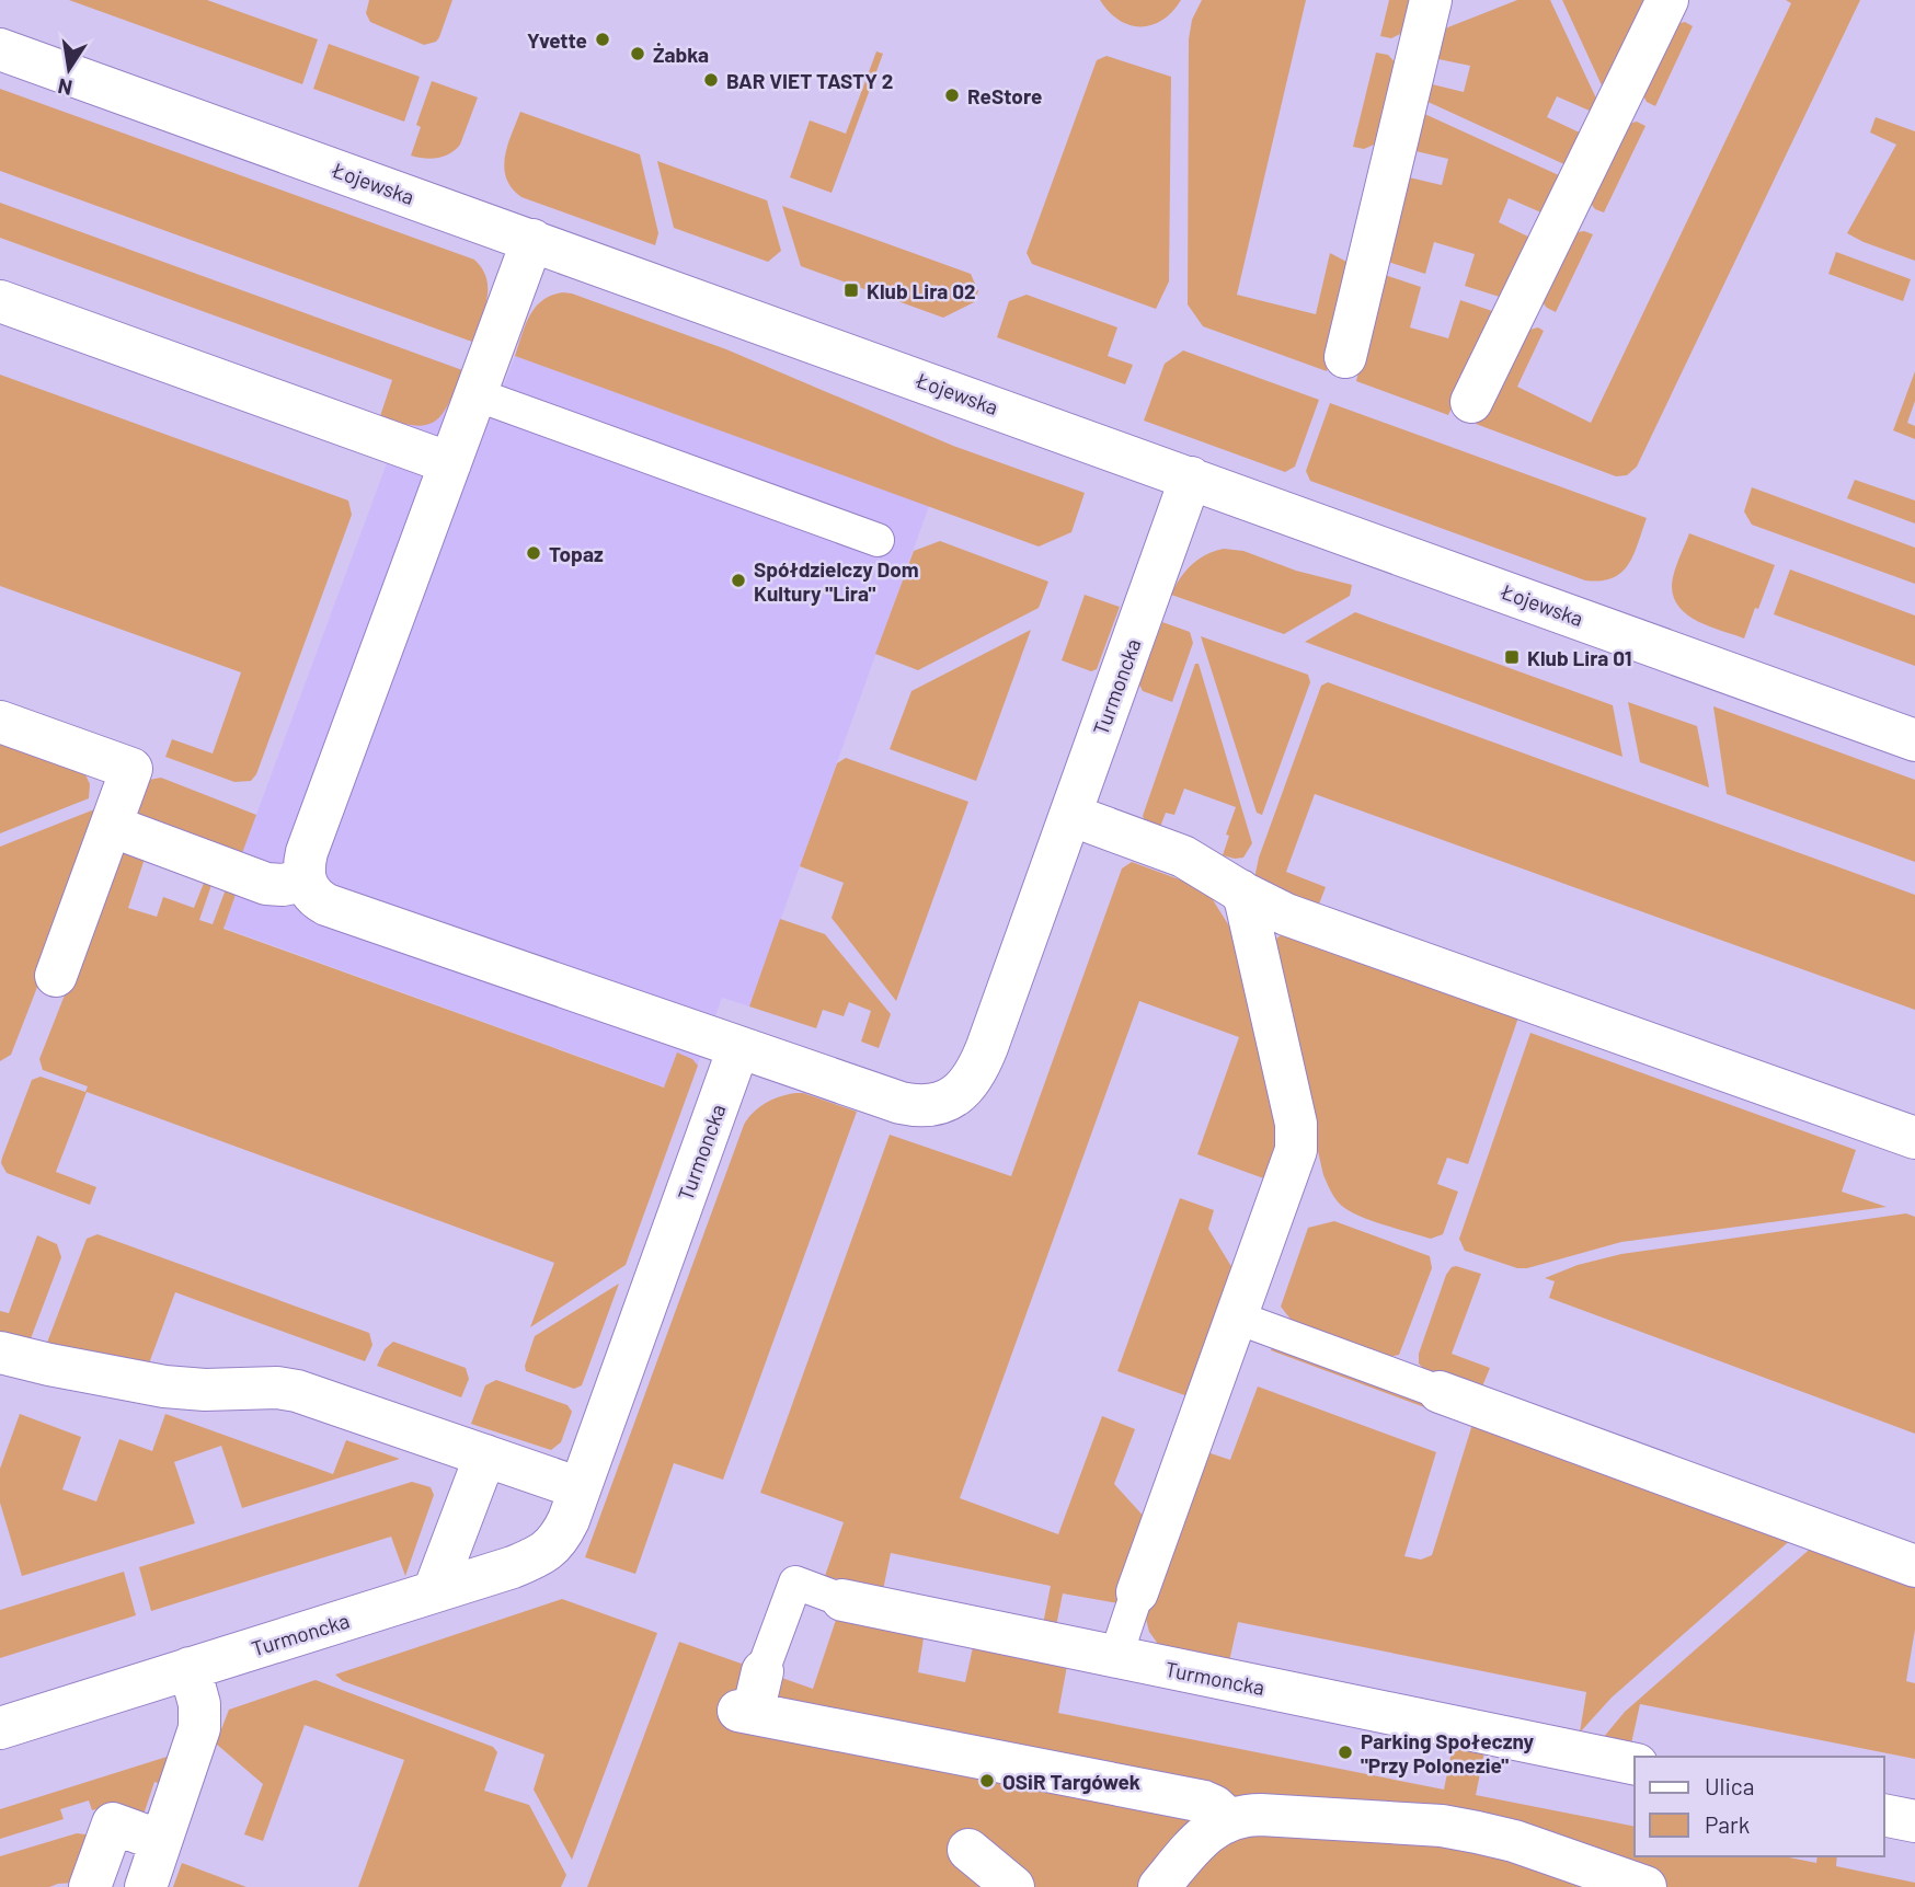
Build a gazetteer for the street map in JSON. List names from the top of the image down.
{
  "streets": {
    "street": ["Łojewska", "Turmoncka"]
  },
  "crossings": [
    ["Łojewska", "Turmoncka"]
  ],
  "places": {
    "other": [
      "Yvette",
      "Żabka",
      "BAR VIET TASTY 2",
      "ReStore",
      "Topaz",
      "Spółdzielczy Dom Kultury \"Lira\"",
      "Parking Społeczny \"Przy Polonezie\"",
      "OSiR Targówek"
    ],
    "transit": ["Klub Lira 02", "Klub Lira 01"]
  },
  "legend": ["Ulica", "Park"],
  "north": "bottom"
}
